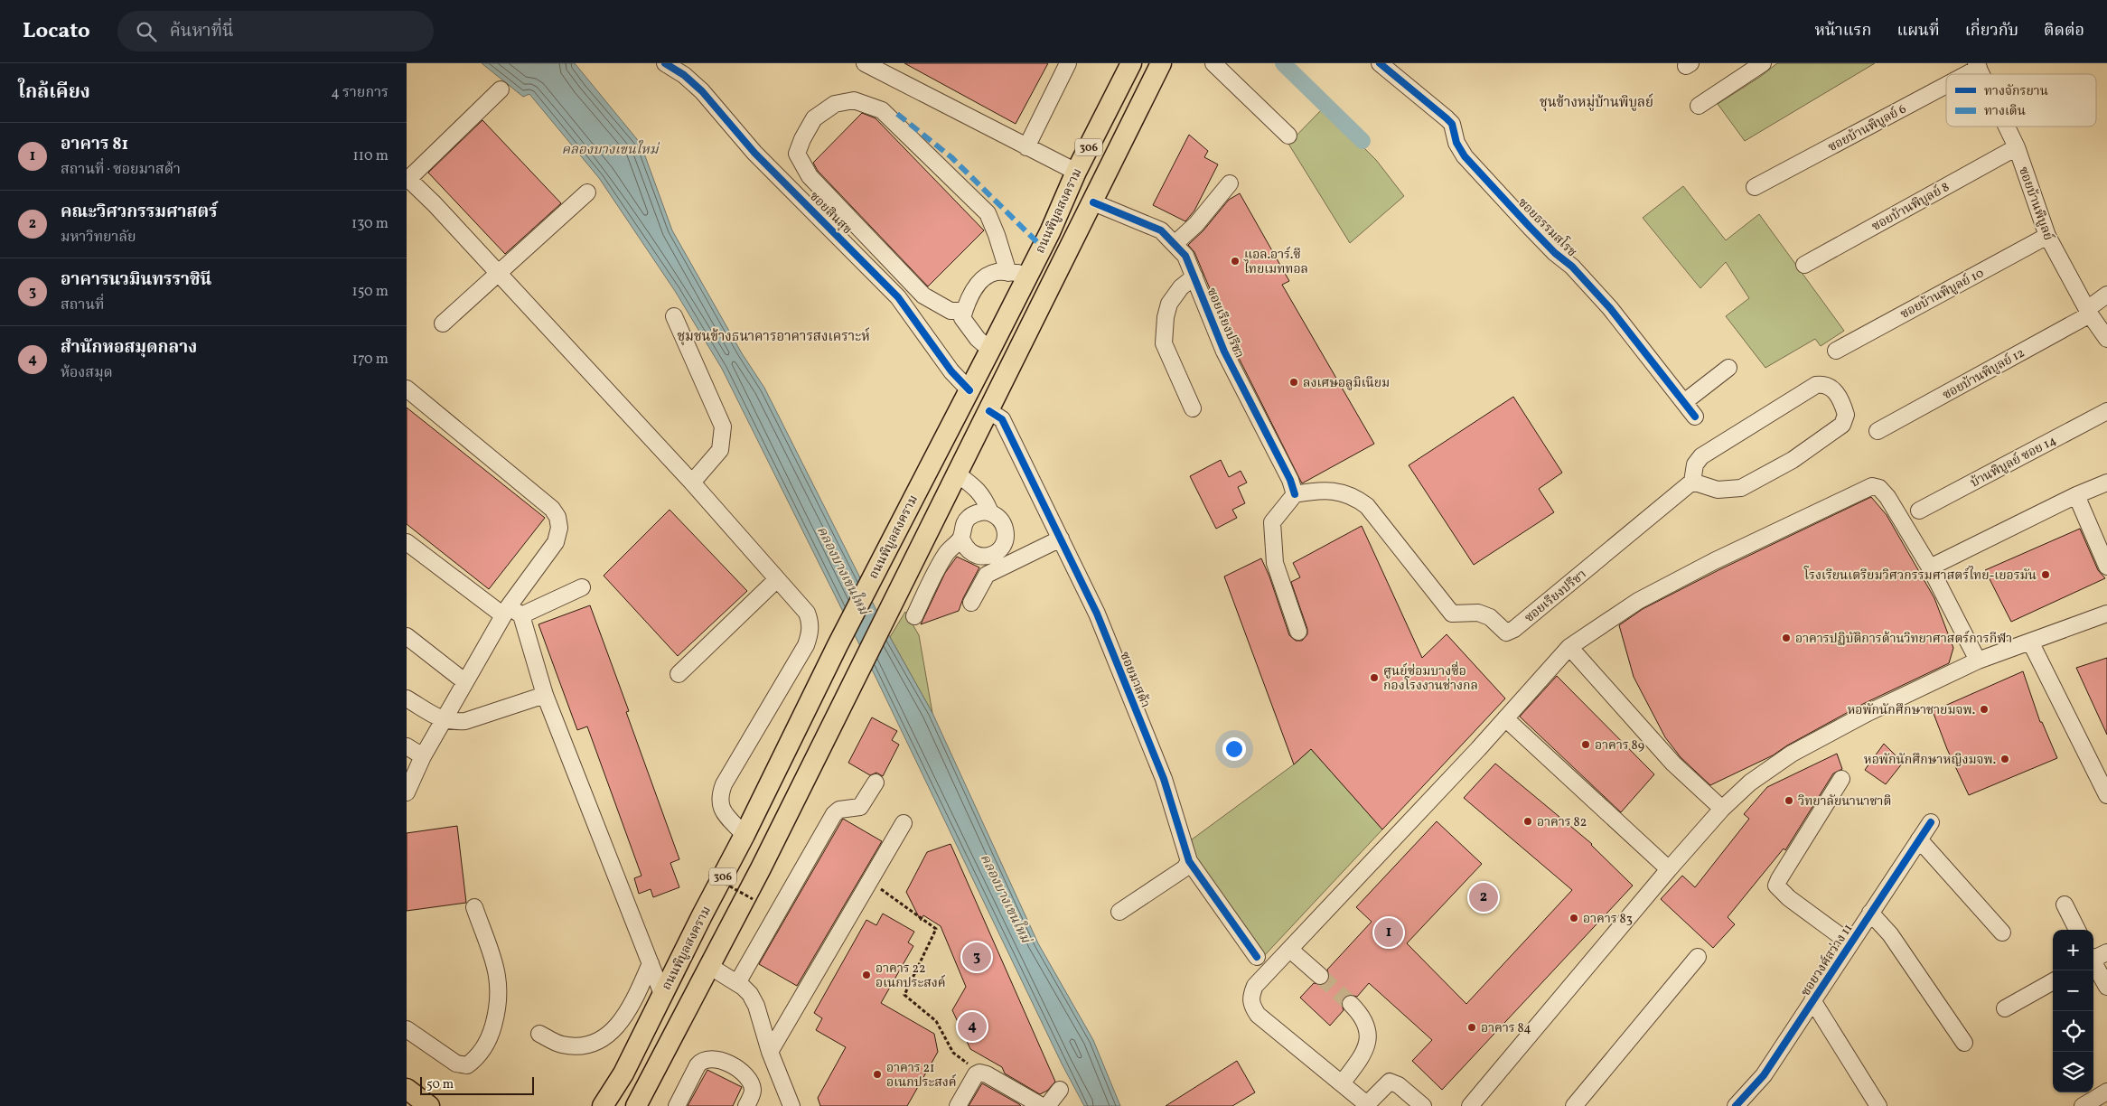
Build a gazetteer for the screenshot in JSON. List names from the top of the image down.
{
  "streets": {
    "main road": ["306", "ถนนพิบูลสงคราม"],
    "street": [
      "ซอยบ้านพิบูลย์ 6",
      "ซอยบ้านพิบูลย์",
      "ซอยบ้านพิบูลย์ 8",
      "ซอยสินสุข",
      "ซอยธรรมสโรช",
      "ซอยบ้านพิบูลย์ 10",
      "ซอยเรียงปรีชา",
      "ซอยบ้านพิบูลย์ 12",
      "บ้านพิบูลย์ ซอย 14",
      "ซอยมาสด้า",
      "ซอยวงศ์สว่าง 11"
    ]
  },
  "crossings": [
    ["ซอยบ้านพิบูลย์", "ซอยบ้านพิบูลย์ 8"],
    ["ซอยบ้านพิบูลย์", "ซอยบ้านพิบูลย์ 10"],
    ["ซอยบ้านพิบูลย์", "ซอยบ้านพิบูลย์ 12"],
    ["ถนนพิบูลสงคราม", "ซอยสินสุข"],
    ["ถนนพิบูลสงคราม", "ซอยเรียงปรีชา"],
    ["ถนนพิบูลสงคราม", "ซอยมาสด้า"]
  ],
  "districts": ["ชุนข้างหมู่บ้านพิบูลย์", "ชุมชนข้างธนาคารอาคารสงเคราะห์"],
  "water": ["คลองบางเขนใหม่"],
  "places": [
    "แอล.อาร์.ซี ไทยเมททอล",
    "ลงเศษอลูมิเนียม",
    "โรงเรียนเตรียมวิศวกรรมศาสตร์ไทย-เยอรมัน",
    "อาคารปฏิบัติการด้านวิทยาศาสตร์การกีฬา",
    "ศูนย์ซ่อมบางซื่อ กองโรงงานช่างกล",
    "หอพักนักศึกษาชายมจพ.",
    "อาคาร 89",
    "หอพักนักศึกษาหญิงมจพ.",
    "วิทยาลัยนานาชาติ",
    "อาคาร 82",
    "อาคาร 83",
    "อาคาร 22 อเนกประสงค์",
    "อาคาร 84",
    "อาคาร 21 อเนกประสงค์"
  ],
  "legend": ["ทางจักรยาน", "ทางเดิน"],
  "scale_bar": "50 m",
  "page": {
    "header": "Locato",
    "search": "ค้นหาที่นี่",
    "nav": [
      "หน้าแรก",
      "แผนที่",
      "เกี่ยวกับ",
      "ติดต่อ"
    ],
    "heading": ["ใกล้เคียง", "4 รายการ"],
    "list": [
      {
        "mark": "1",
        "name": "อาคาร 81",
        "note": "สถานที่ · ซอยมาสด้า",
        "value": "110 m"
      },
      {
        "mark": "2",
        "name": "คณะวิศวกรรมศาสตร์",
        "note": "มหาวิทยาลัย",
        "value": "130 m"
      },
      {
        "mark": "3",
        "name": "อาคารนวมินทรราชินี",
        "note": "สถานที่",
        "value": "150 m"
      },
      {
        "mark": "4",
        "name": "สำนักหอสมุดกลาง",
        "note": "ห้องสมุด",
        "value": "170 m"
      }
    ],
    "pins": [
      "2",
      "1",
      "3",
      "4"
    ],
    "map_buttons": ["+", "−"],
    "scale": "50 m"
  }
}
